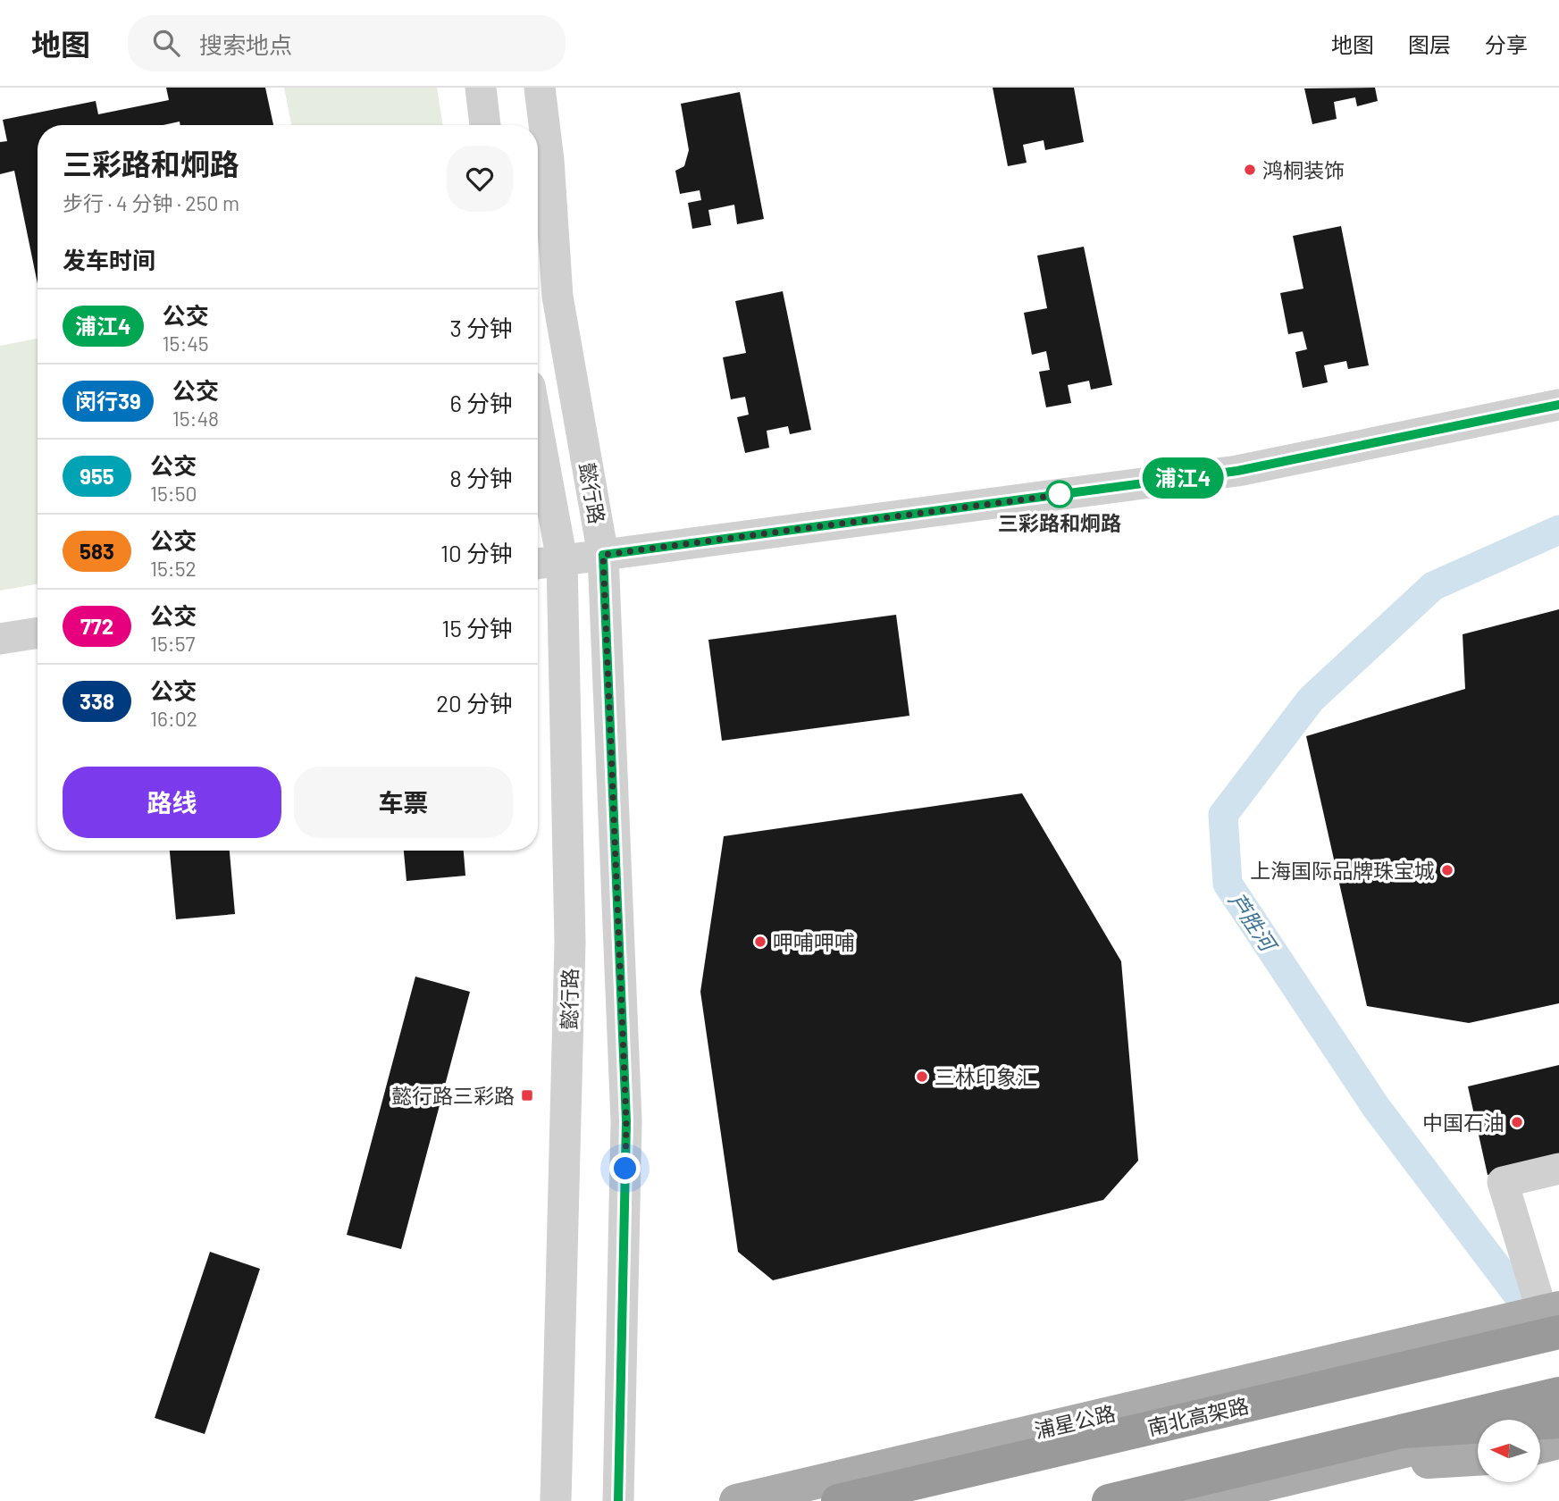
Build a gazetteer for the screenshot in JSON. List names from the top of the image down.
{
  "streets": {
    "highway": ["南北高架路"],
    "main road": ["浦星公路"],
    "street": ["懿行路"]
  },
  "crossings": [
    ["南北高架路", "浦星公路"]
  ],
  "water": ["芦胜河"],
  "places": {
    "other": [
      "鸿桐装饰",
      "三彩路和炯路",
      "上海国际品牌珠宝城",
      "呷哺呷哺",
      "三林印象汇",
      "中国石油"
    ],
    "transit": ["懿行路三彩路"]
  },
  "lines": ["bus line 浦江4"],
  "north": "left",
  "page": {
    "header": "地图",
    "search": "搜索地点",
    "nav": ["地图", "图层", "分享"],
    "on_map": "浦江4",
    "heading": [
      ["三彩路和炯路", "步行 · 4 分钟 · 250 m"],
      "发车时间"
    ],
    "list": [
      {
        "mark": "浦江4",
        "name": "公交",
        "note": "15:45",
        "value": "3 分钟"
      },
      {
        "mark": "闵行39",
        "name": "公交",
        "note": "15:48",
        "value": "6 分钟"
      },
      {
        "mark": "955",
        "name": "公交",
        "note": "15:50",
        "value": "8 分钟"
      },
      {
        "mark": "583",
        "name": "公交",
        "note": "15:52",
        "value": "10 分钟"
      },
      {
        "mark": "772",
        "name": "公交",
        "note": "15:57",
        "value": "15 分钟"
      },
      {
        "mark": "338",
        "name": "公交",
        "note": "16:02",
        "value": "20 分钟"
      }
    ],
    "buttons": ["路线", "车票"]
  }
}
